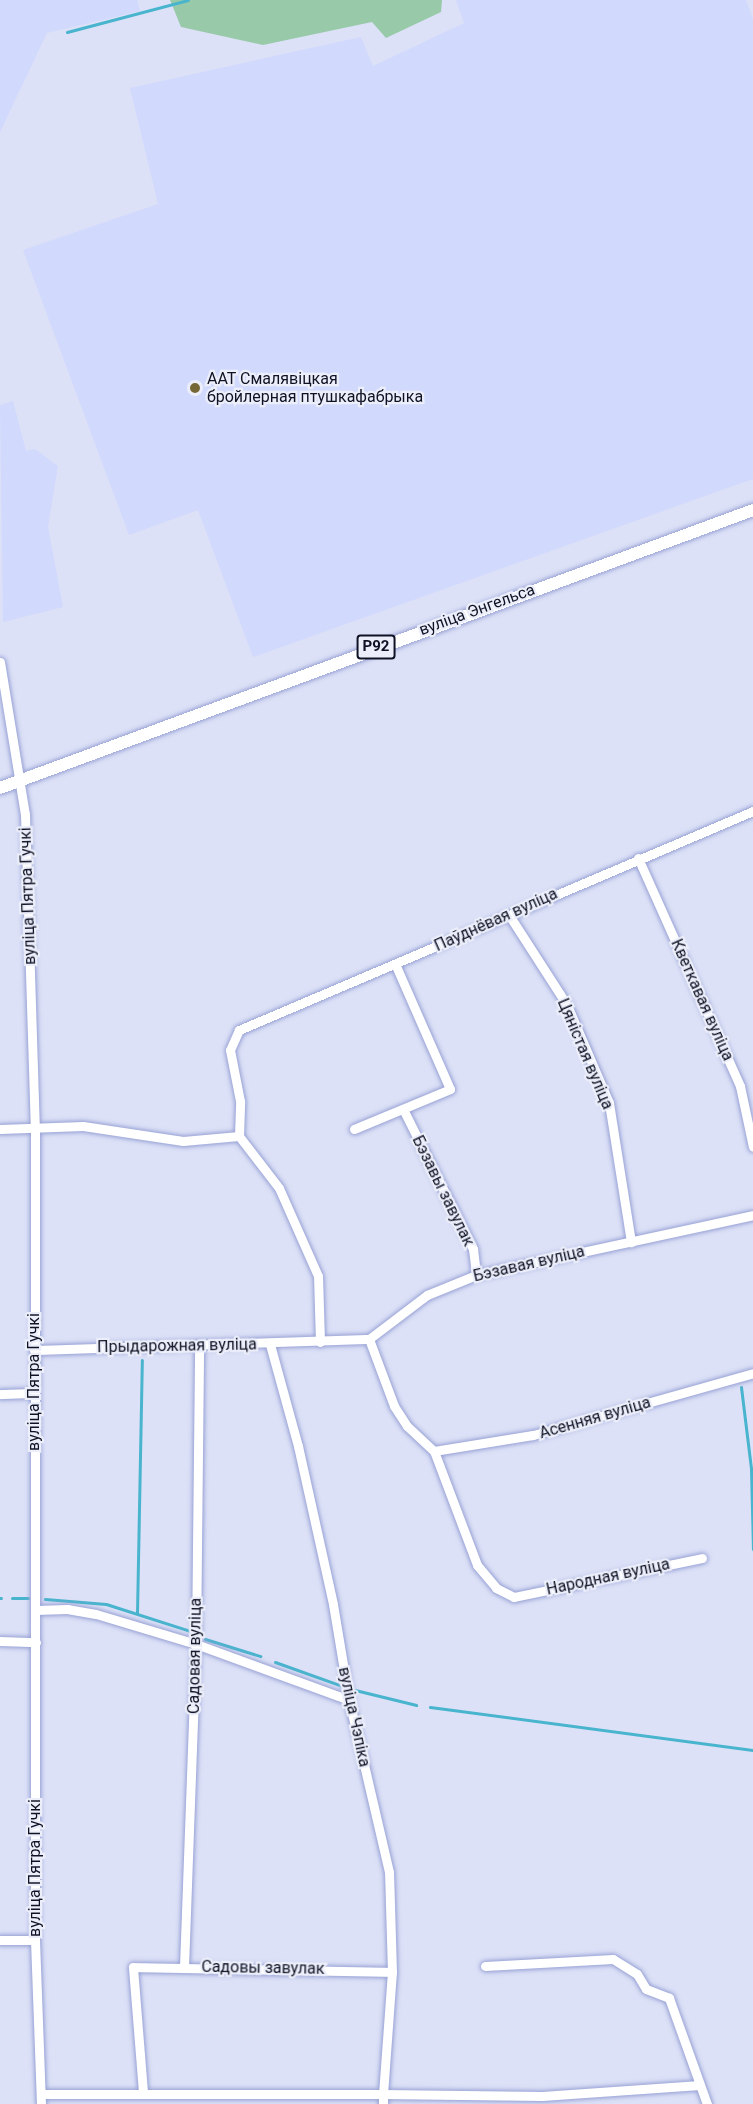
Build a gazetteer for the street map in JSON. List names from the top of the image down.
{
  "streets": {
    "main road": ["вуліца Энгельса", "Р92"],
    "street": [
      "вуліца Пятра Гучкі",
      "Паўднёвая вуліца",
      "Кветкавая вуліца",
      "Цяністая вуліца",
      "Бэзавы завулак",
      "Бэзавая вуліца",
      "Прыдарожная вуліца",
      "Асенняя вуліца",
      "Народная вуліца",
      "Садовая вуліца",
      "вуліца Чэпіка",
      "Садовы завулак"
    ]
  },
  "crossings": [
    ["вуліца Энгельса", "вуліца Пятра Гучкі"],
    ["вуліца Пятра Гучкі", "Прыдарожная вуліца"],
    ["Паўднёвая вуліца", "Кветкавая вуліца"],
    ["Паўднёвая вуліца", "Цяністая вуліца"],
    ["Цяністая вуліца", "Бэзавая вуліца"],
    ["Бэзавы завулак", "Бэзавая вуліца"],
    ["Прыдарожная вуліца", "Садовая вуліца"],
    ["Прыдарожная вуліца", "вуліца Чэпіка"],
    ["Асенняя вуліца", "Народная вуліца"],
    ["Садовая вуліца", "Садовы завулак"],
    ["вуліца Чэпіка", "Садовы завулак"]
  ],
  "places": ["ААТ Смалявіцкая бройлерная птушкафабрыка"]
}
